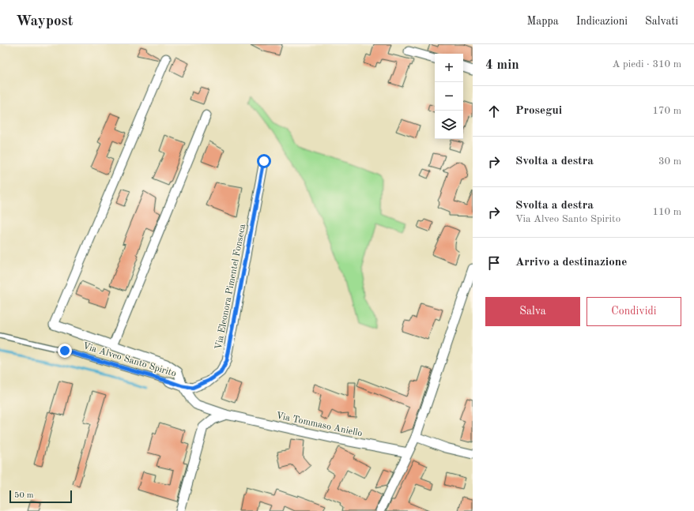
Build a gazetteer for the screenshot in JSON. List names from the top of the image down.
{
  "streets": {
    "street": ["Via Eleonora Pimentel Fonseca", "Via Alveo Santo Spirito", "Via Tommaso Aniello"]
  },
  "crossings": [
    ["Via Eleonora Pimentel Fonseca", "Via Alveo Santo Spirito"],
    ["Via Alveo Santo Spirito", "Via Tommaso Aniello"]
  ],
  "scale_bar": "50 m",
  "page": {
    "header": "Waypost",
    "nav": ["Mappa", "Indicazioni", "Salvati"],
    "heading": ["4 min", "A piedi · 310 m"],
    "map_buttons": ["+", "−"],
    "list": [
      ["Prosegui", "170 m"],
      ["Svolta a destra", "30 m"],
      ["Svolta a destra", "Via Alveo Santo Spirito", "110 m"],
      "Arrivo a destinazione"
    ],
    "buttons": ["Salva", "Condividi"],
    "scale": "50 m"
  }
}
